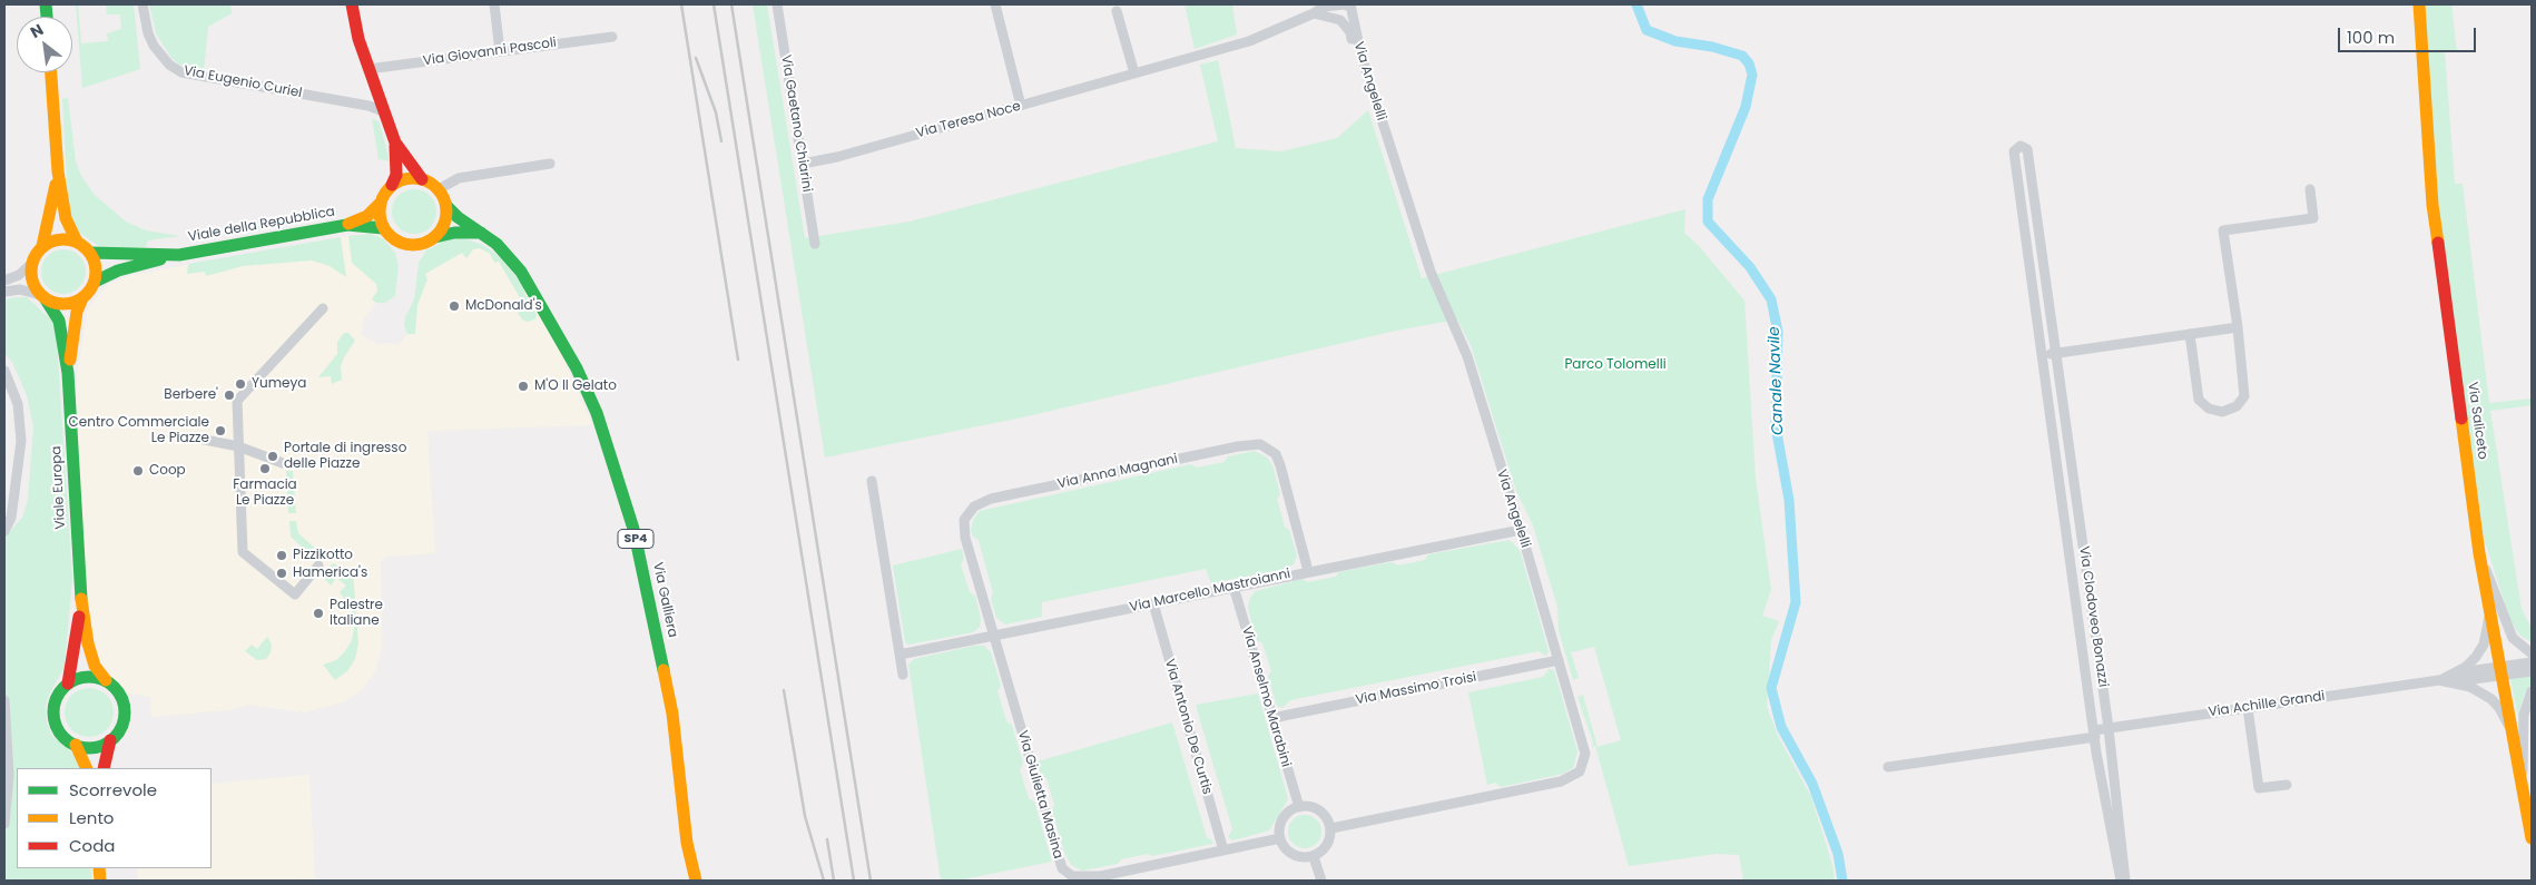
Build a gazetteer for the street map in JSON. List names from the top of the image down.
{
  "streets": {
    "main road": [
      "Viale della Repubblica",
      "Via Saliceto",
      "Viale Europa",
      "SP4",
      "Via Galliera"
    ],
    "street": [
      "Via Giovanni Pascoli",
      "Via Angelelli",
      "Via Eugenio Curiel",
      "Via Teresa Noce",
      "Via Gaetano Chiarini",
      "Via Anna Magnani",
      "Via Marcello Mastroianni",
      "Via Clodoveo Bonazzi",
      "Via Massimo Troisi",
      "Via Anselmo Marabini",
      "Via Achille Grandi",
      "Via Antonio De Curtis",
      "Via Giulietta Masina"
    ]
  },
  "crossings": [
    ["Via Angelelli", "Via Teresa Noce"],
    ["Via Angelelli", "Via Marcello Mastroianni"],
    ["Via Angelelli", "Via Massimo Troisi"],
    ["Via Angelelli", "Via Anselmo Marabini"],
    ["Via Angelelli", "Via Giulietta Masina"],
    ["Via Teresa Noce", "Via Gaetano Chiarini"],
    ["Viale della Repubblica", "Viale Europa"],
    ["Viale della Repubblica", "Via Galliera"],
    ["Via Saliceto", "Via Achille Grandi"],
    ["Via Anna Magnani", "Via Marcello Mastroianni"],
    ["Via Anna Magnani", "Via Giulietta Masina"],
    ["Via Marcello Mastroianni", "Via Anselmo Marabini"],
    ["Via Marcello Mastroianni", "Via Antonio De Curtis"],
    ["Via Marcello Mastroianni", "Via Giulietta Masina"],
    ["Via Clodoveo Bonazzi", "Via Achille Grandi"],
    ["Via Massimo Troisi", "Via Anselmo Marabini"],
    ["Via Anselmo Marabini", "Via Giulietta Masina"],
    ["Via Antonio De Curtis", "Via Giulietta Masina"]
  ],
  "water": ["Canale Navile"],
  "parks": ["Parco Tolomelli"],
  "places": [
    "McDonald's",
    "Yumeya",
    "M'O Il Gelato",
    "Berbere'",
    "Centro Commerciale Le Piazze",
    "Portale di ingresso delle Piazze",
    "Farmacia Le Piazze",
    "Coop",
    "Pizzikotto",
    "Hamerica's",
    "Palestre Italiane"
  ],
  "legend": ["Scorrevole", "Lento", "Coda"],
  "scale_bar": "100 m",
  "north": "top left"
}
